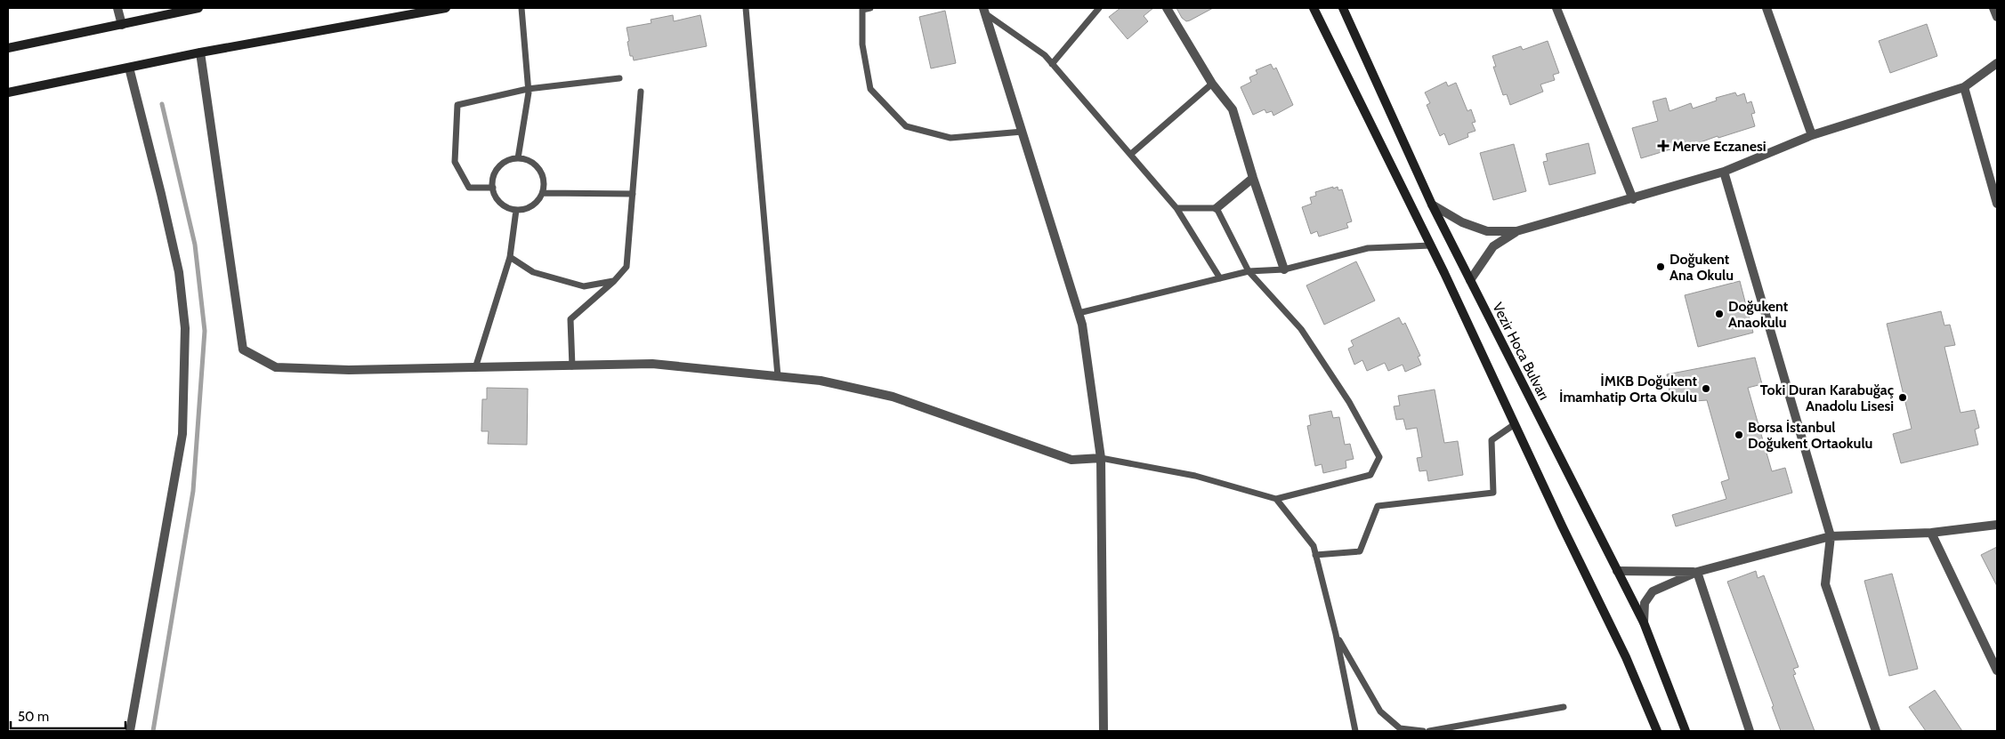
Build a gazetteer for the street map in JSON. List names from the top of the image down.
{
  "streets": {
    "main road": ["Vezir Hoca Bulvarı"]
  },
  "places": {
    "health": ["Merve Eczanesi"],
    "other": [
      "Doğukent Ana Okulu",
      "Doğukent Anaokulu",
      "İMKB Doğukent İmamhatip Orta Okulu",
      "Toki Duran Karabuğaç Anadolu Lisesi",
      "Borsa İstanbul Doğukent Ortaokulu"
    ]
  },
  "scale_bar": "50 m"
}
